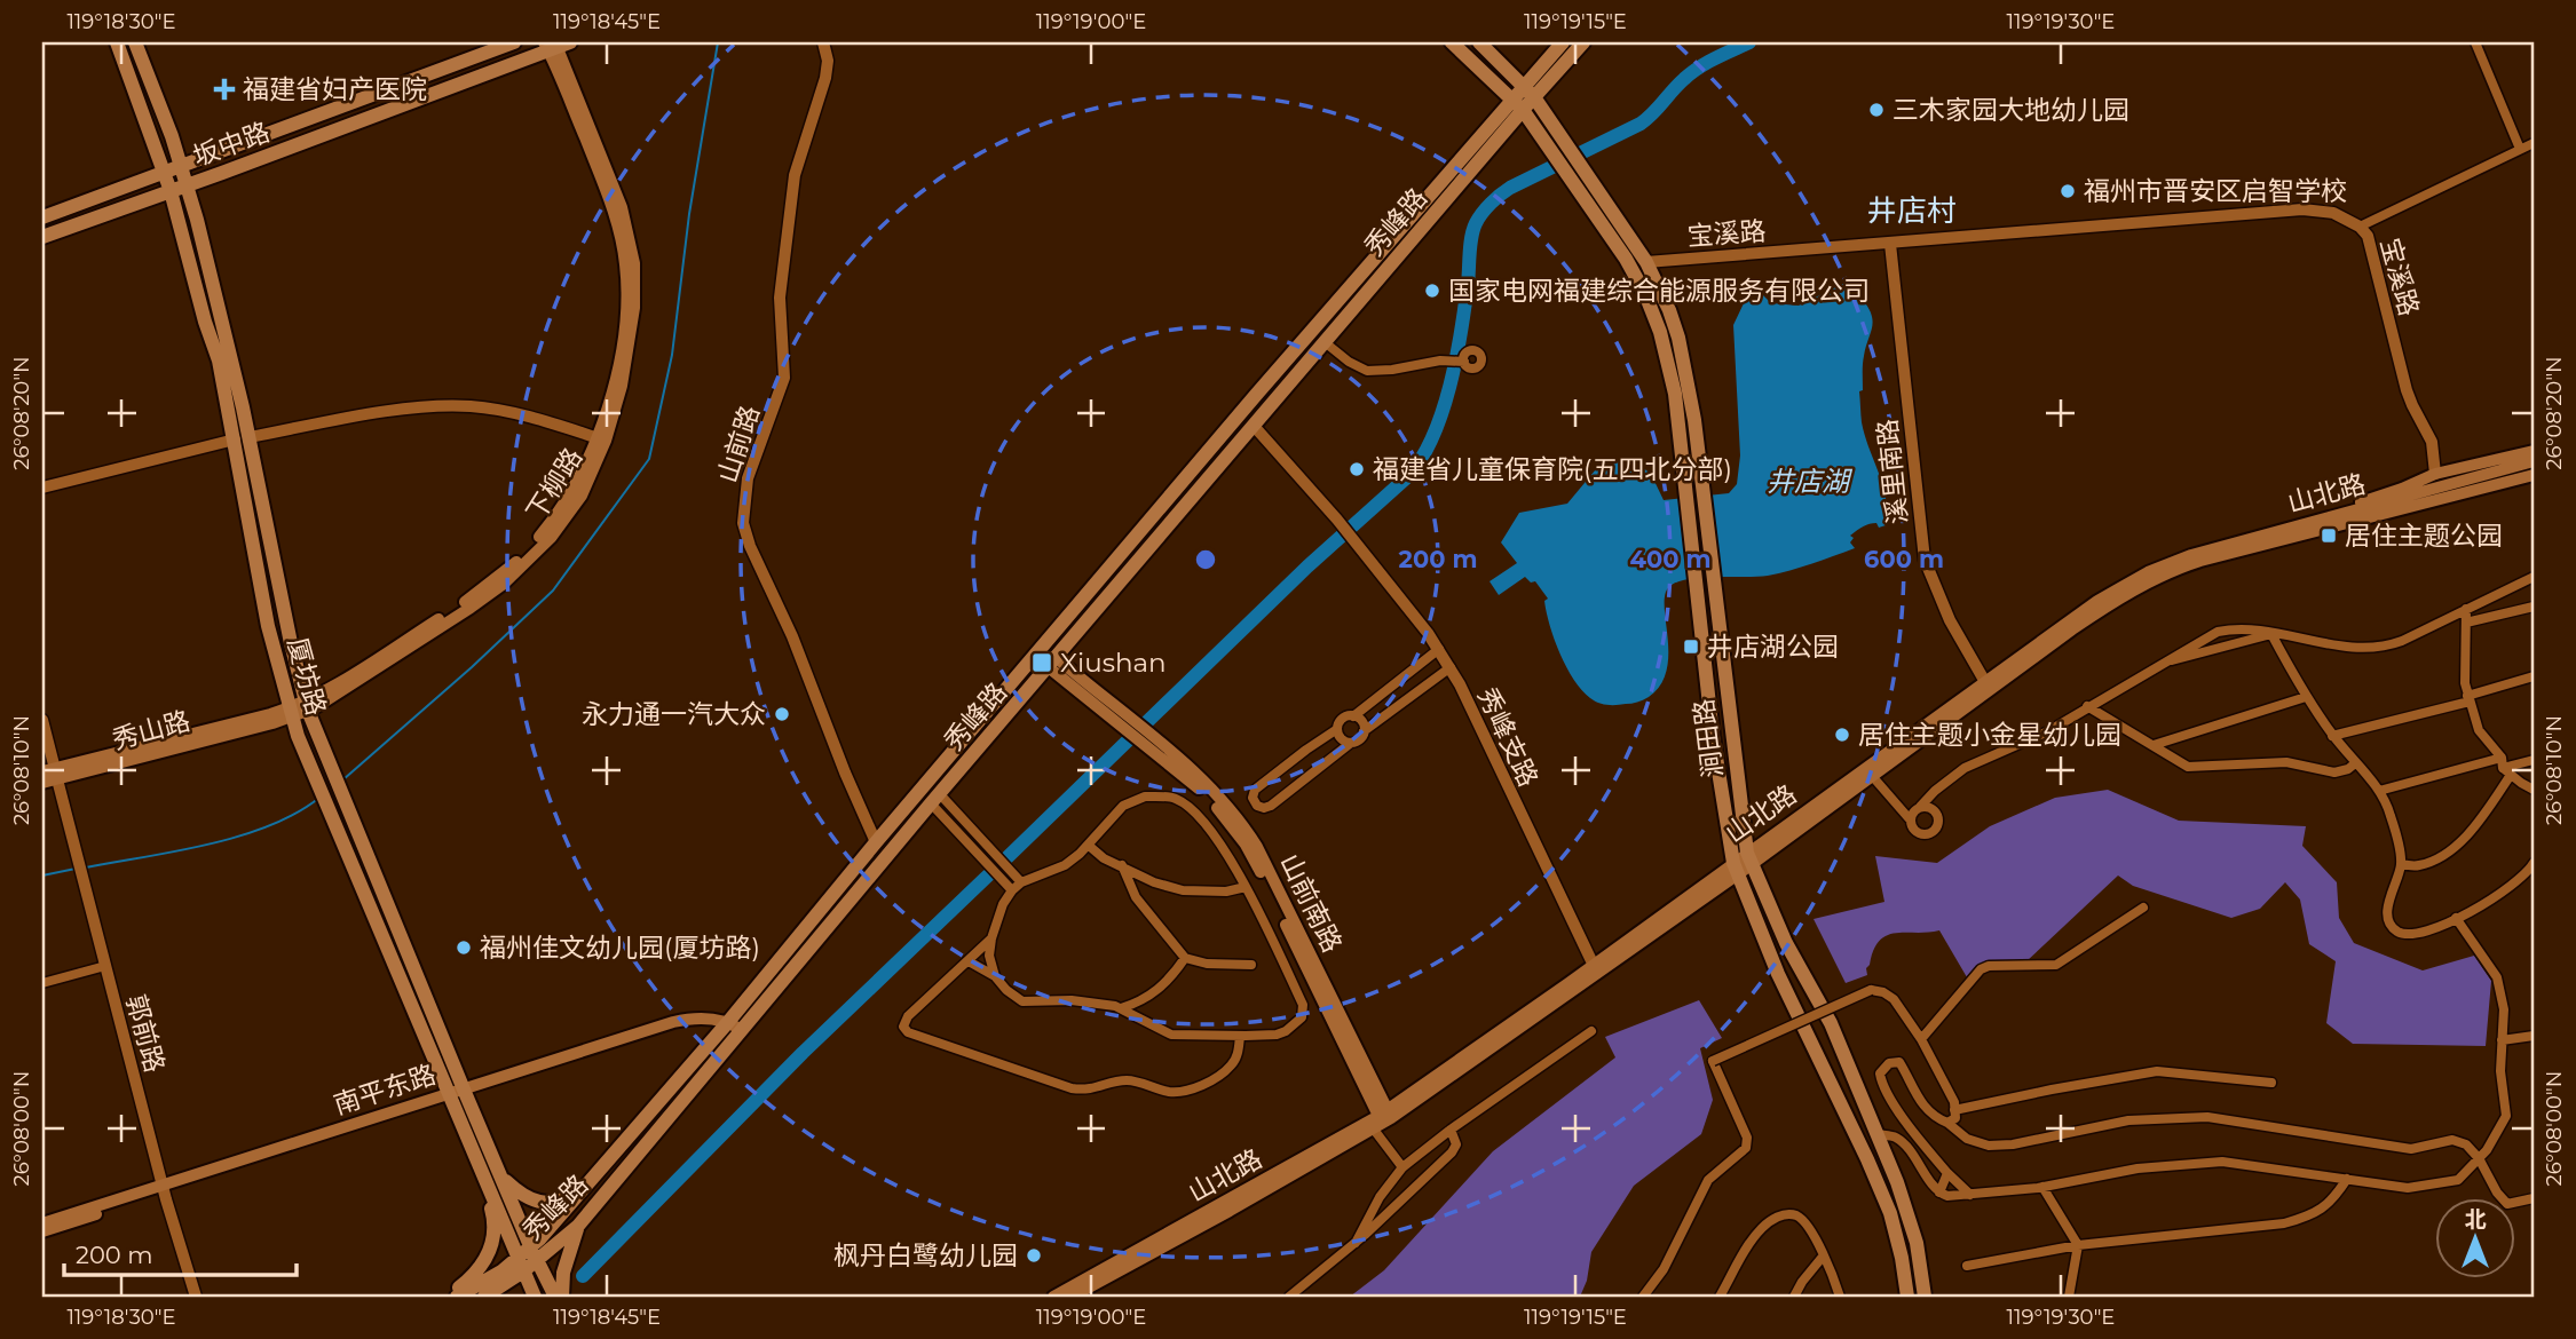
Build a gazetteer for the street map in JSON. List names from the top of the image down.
{
  "streets": {
    "main road": [
      "坂中路",
      "秀峰路",
      "下柳路",
      "山北路",
      "厦坊路",
      "秀山路",
      "涧田路",
      "山前南路",
      "南平东路"
    ],
    "street": [
      "宝溪路",
      "山前路",
      "溪里南路",
      "秀峰支路",
      "郭前路"
    ]
  },
  "crossings": [
    ["坂中路", "下柳路"],
    ["坂中路", "厦坊路"],
    ["秀峰路", "山前路"],
    ["秀峰路", "厦坊路"],
    ["秀峰路", "秀峰支路"],
    ["秀峰路", "涧田路"],
    ["秀峰路", "山前南路"],
    ["秀峰路", "南平东路"],
    ["宝溪路", "溪里南路"],
    ["宝溪路", "涧田路"],
    ["溪里南路", "山北路"],
    ["下柳路", "厦坊路"],
    ["下柳路", "秀山路"],
    ["山北路", "秀峰支路"],
    ["山北路", "涧田路"],
    ["山北路", "山前南路"],
    ["厦坊路", "南平东路"],
    ["秀山路", "郭前路"],
    ["郭前路", "南平东路"]
  ],
  "districts": ["井店村"],
  "water": ["井店湖"],
  "places": {
    "health": ["福建省妇产医院"],
    "other": [
      "三木家园大地幼儿园",
      "福州市晋安区启智学校",
      "国家电网福建综合能源服务有限公司",
      "福建省儿童保育院(五四北分部)",
      "永力通一汽大众",
      "居住主题小金星幼儿园",
      "福州佳文幼儿园(厦坊路)",
      "枫丹白鹭幼儿园"
    ],
    "transit": ["居住主题公园", "井店湖公园", "Xiushan"]
  },
  "scale_bar": "200 m",
  "north": "top",
  "coordinates": [
    "119°18'30\"E",
    "119°18'45\"E",
    "119°19'00\"E",
    "119°19'15\"E",
    "119°19'30\"E",
    "26°08'20\"N",
    "26°08'10\"N",
    "26°08'00\"N"
  ],
  "rings": ["200 m", "400 m", "600 m"]
}
